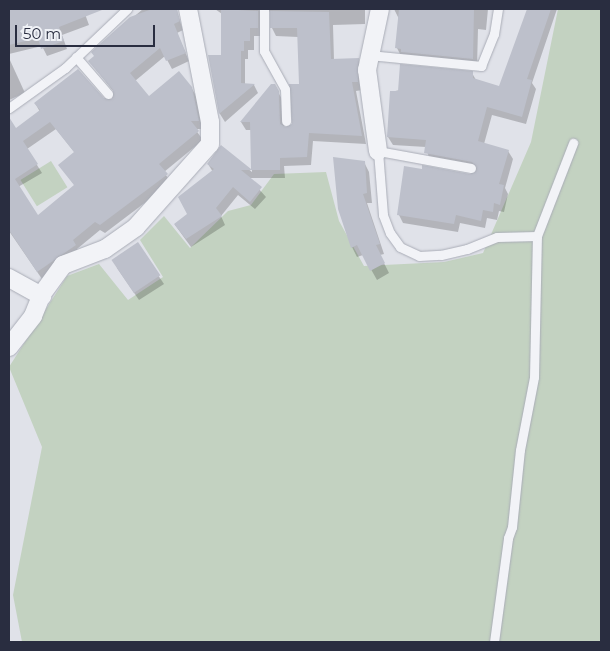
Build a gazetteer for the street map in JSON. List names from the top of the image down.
{
  "scale_bar": "50 m"
}
